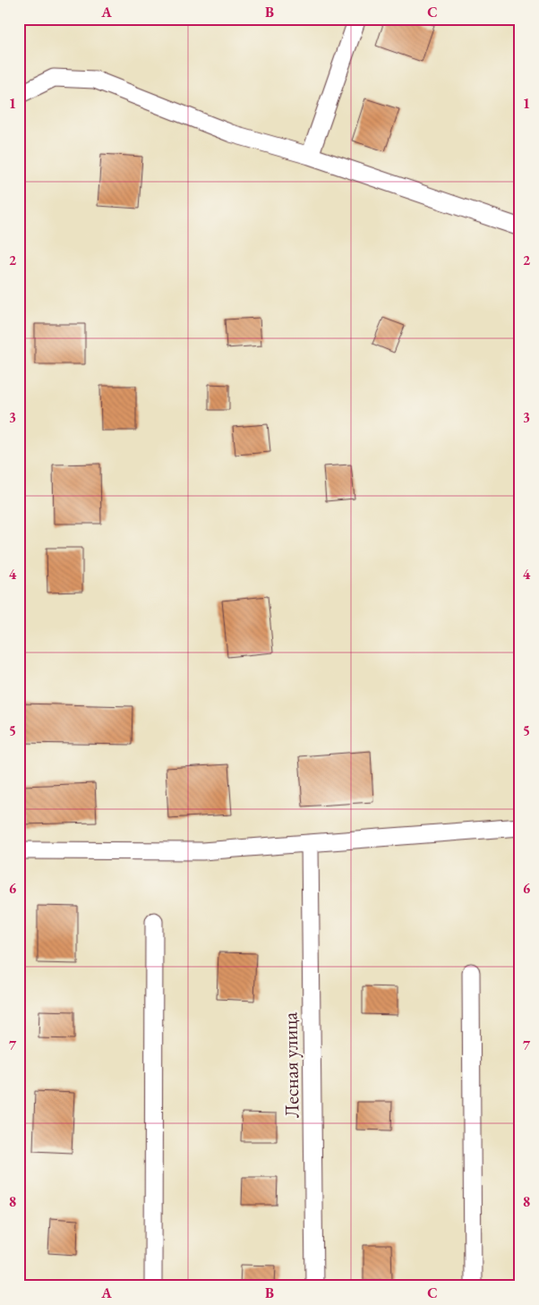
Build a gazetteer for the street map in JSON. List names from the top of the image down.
{
  "streets": {
    "street": ["Лесная улица"]
  },
  "grid": {
    "columns": ["A", "B", "C"],
    "rows": [
      "1",
      "2",
      "3",
      "4",
      "5",
      "6",
      "7",
      "8"
    ]
  }
}
